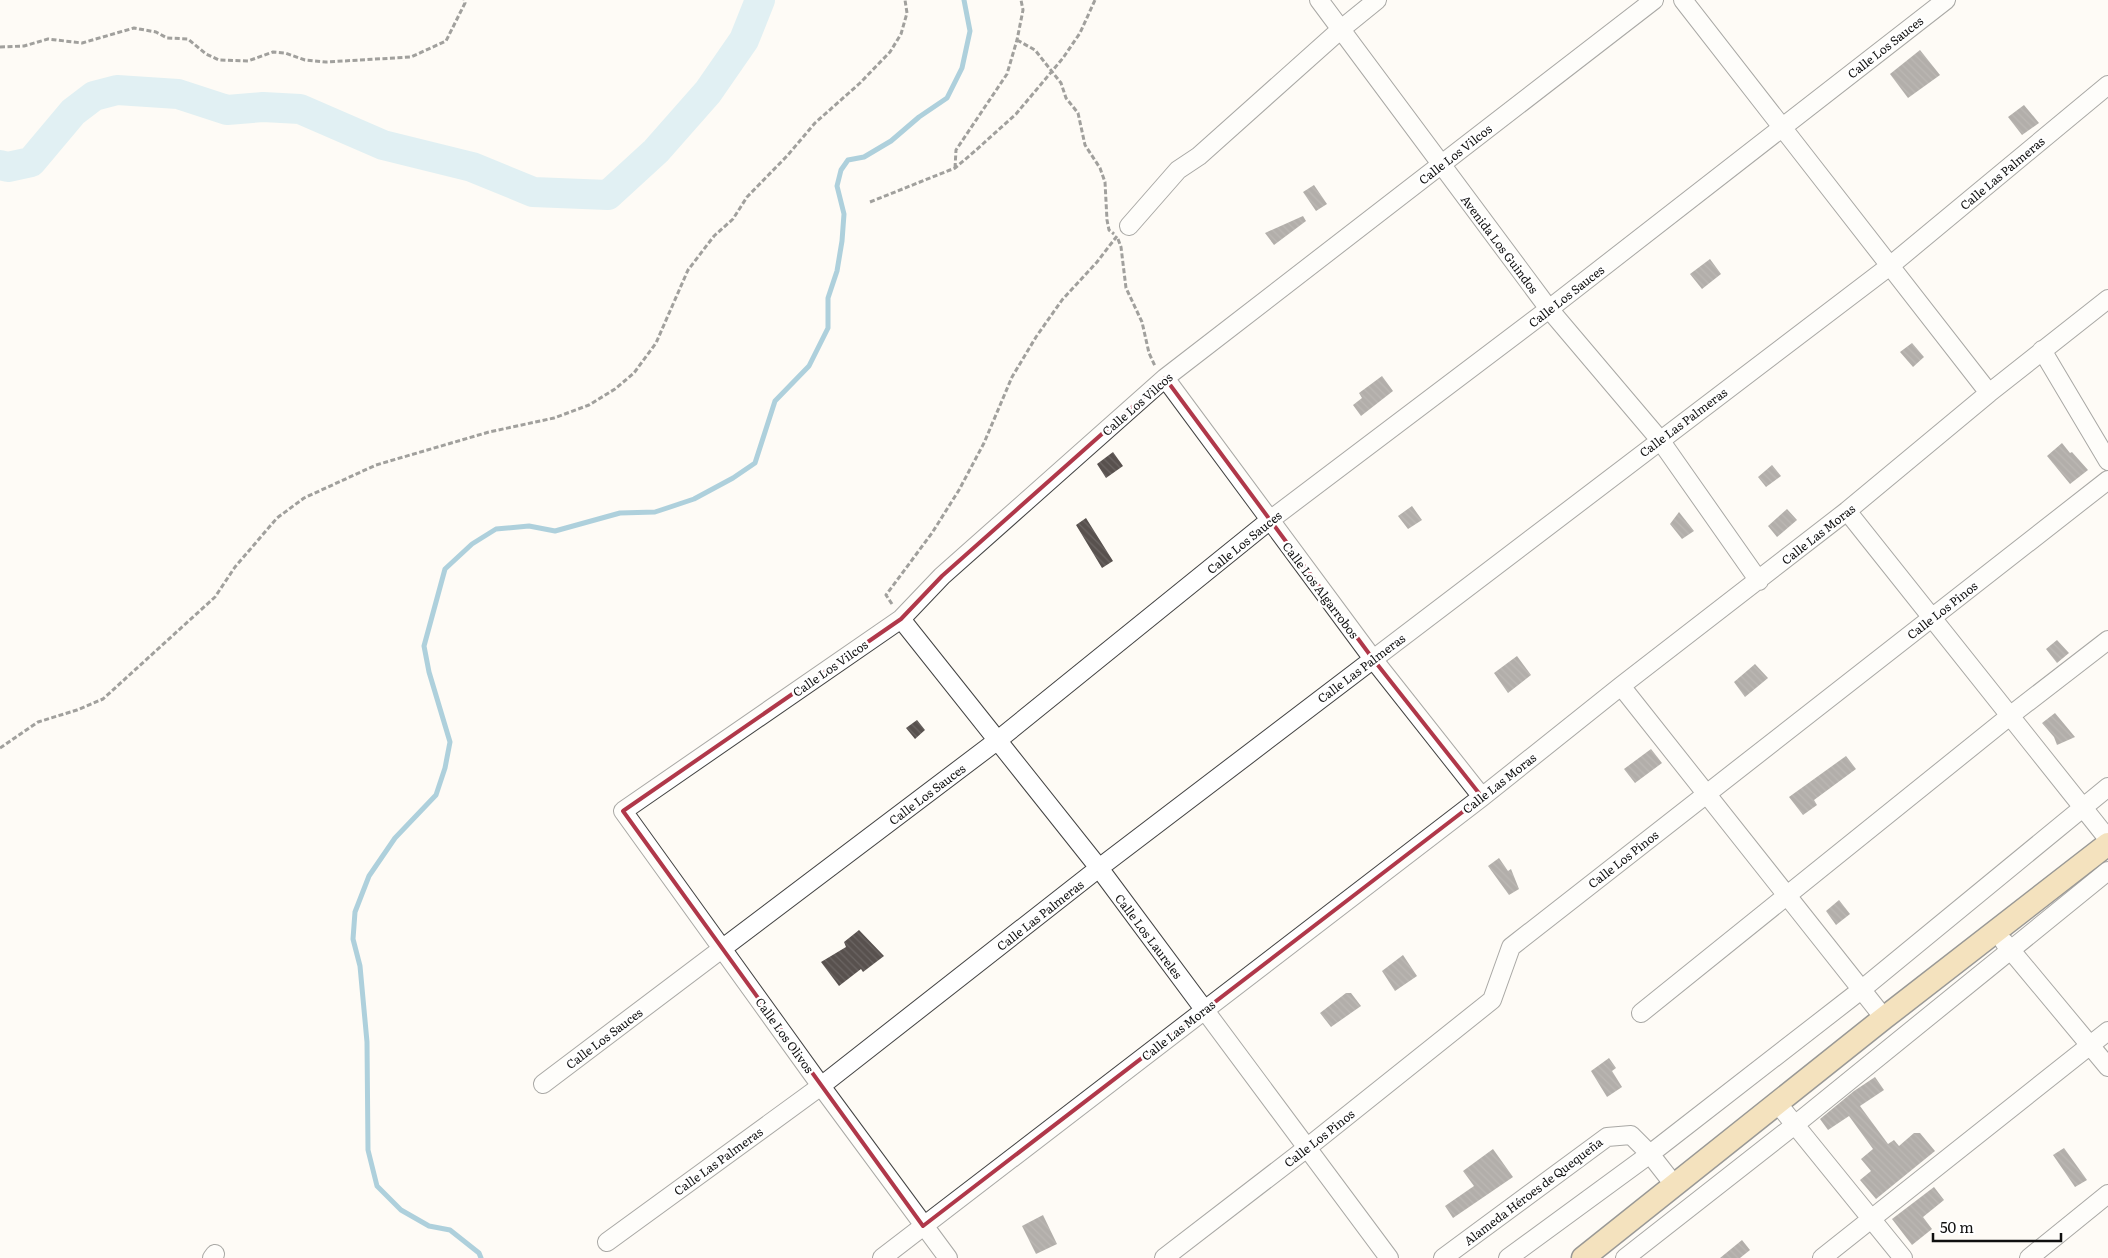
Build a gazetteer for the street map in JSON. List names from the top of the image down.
{
  "streets": {
    "street": [
      "Calle Los Sauces",
      "Calle Los Vilcos",
      "Calle Las Palmeras",
      "Avenida Los Guindos",
      "Calle Las Moras",
      "Calle Los Algarrobos",
      "Calle Los Pinos",
      "Calle Los Laureles",
      "Calle Los Olivos",
      "Alameda Héroes de Quequeña"
    ]
  },
  "crossings": [
    ["Calle Los Sauces", "Avenida Los Guindos"],
    ["Calle Los Sauces", "Calle Los Algarrobos"],
    ["Calle Los Sauces", "Calle Los Laureles"],
    ["Calle Los Sauces", "Calle Los Olivos"],
    ["Calle Los Vilcos", "Avenida Los Guindos"],
    ["Calle Los Vilcos", "Calle Los Algarrobos"],
    ["Calle Los Vilcos", "Calle Los Laureles"],
    ["Calle Los Vilcos", "Calle Los Olivos"],
    ["Calle Las Palmeras", "Avenida Los Guindos"],
    ["Calle Las Palmeras", "Calle Los Algarrobos"],
    ["Calle Las Palmeras", "Calle Los Laureles"],
    ["Calle Las Palmeras", "Calle Los Olivos"],
    ["Avenida Los Guindos", "Calle Las Moras"],
    ["Calle Las Moras", "Calle Los Algarrobos"],
    ["Calle Las Moras", "Calle Los Laureles"],
    ["Calle Las Moras", "Calle Los Olivos"],
    ["Calle Los Pinos", "Calle Los Laureles"]
  ],
  "scale_bar": "50 m"
}
